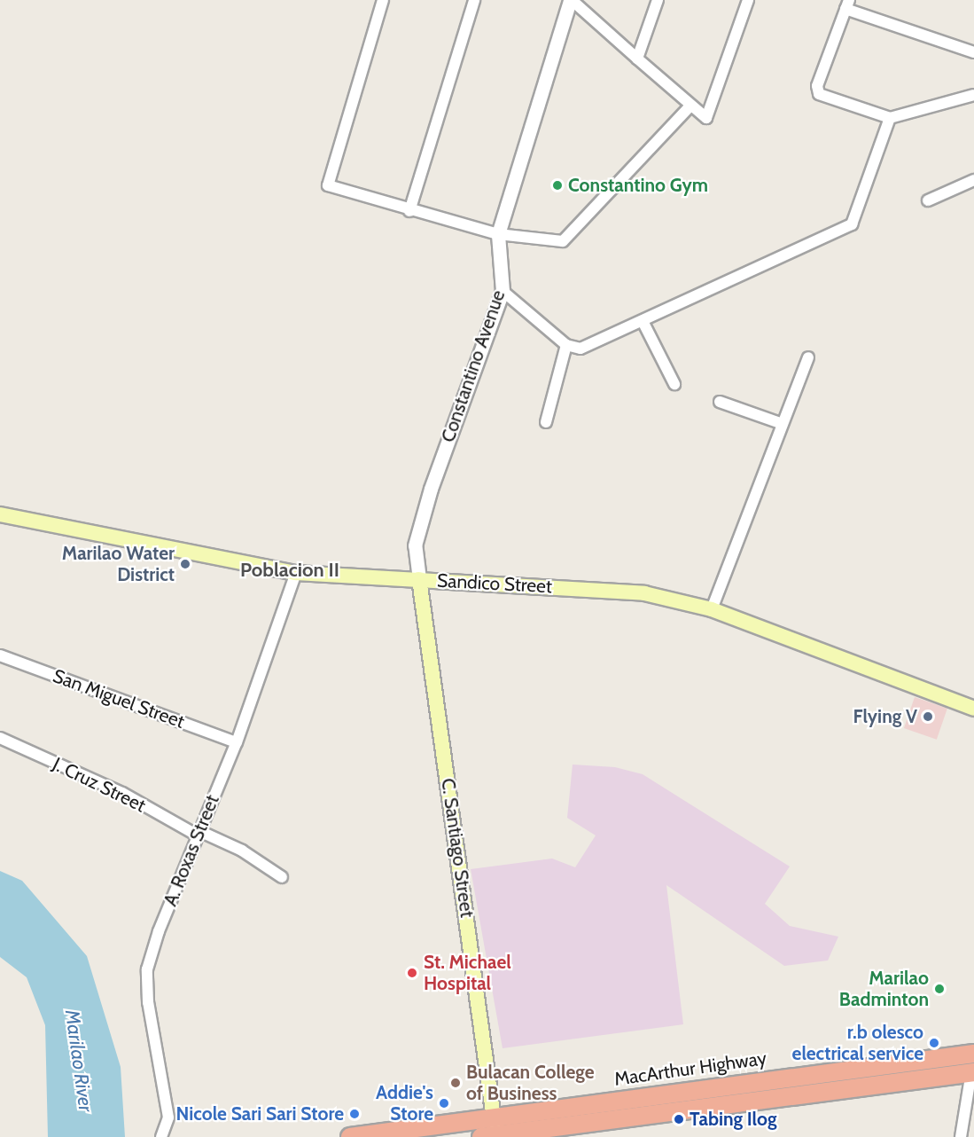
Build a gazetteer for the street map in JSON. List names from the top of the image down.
{
  "streets": {
    "highway": ["MacArthur Highway"],
    "main road": ["Sandico Street", "C. Santiago Street"],
    "street": [
      "Constantino Avenue",
      "San Miguel Street",
      "J. Cruz Street",
      "A. Roxas Street"
    ]
  },
  "crossings": [
    ["Constantino Avenue", "Sandico Street"],
    ["Constantino Avenue", "C. Santiago Street"],
    ["Sandico Street", "C. Santiago Street"],
    ["Sandico Street", "A. Roxas Street"],
    ["San Miguel Street", "A. Roxas Street"],
    ["J. Cruz Street", "A. Roxas Street"],
    ["C. Santiago Street", "MacArthur Highway"]
  ],
  "districts": ["Poblacion II"],
  "water": ["Marilao River"],
  "places": [
    "Constantino Gym",
    "Marilao Water District",
    "Flying V",
    "St. Michael Hospital",
    "Marilao Badminton",
    "r.b olesco electrical service",
    "Bulacan College of Business",
    "Addie's Store",
    "Nicole Sari Sari Store",
    "Tabing Ilog"
  ]
}
